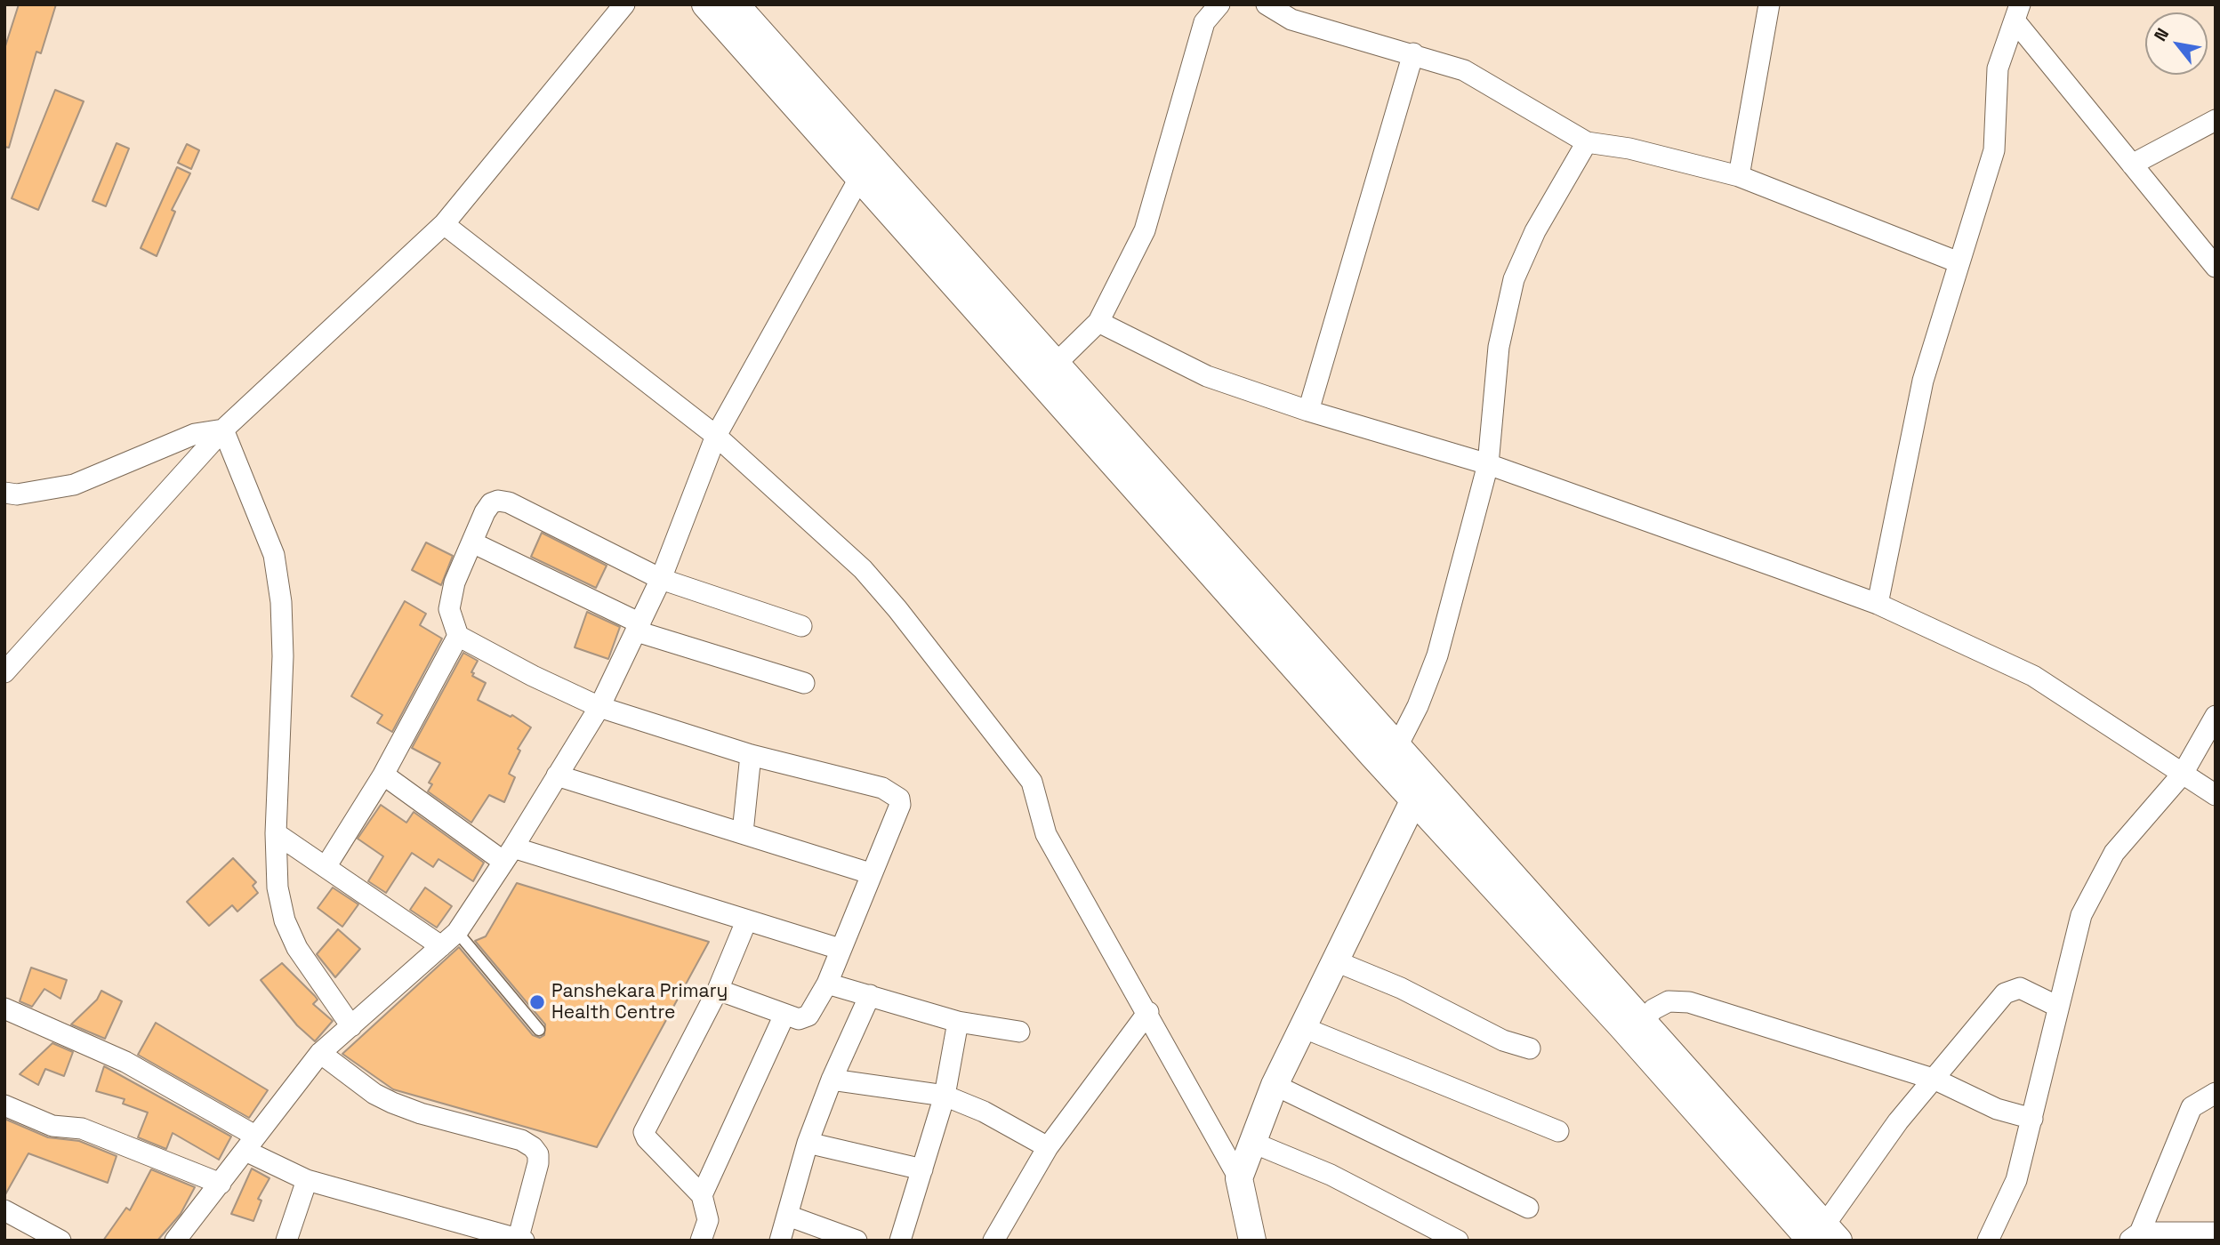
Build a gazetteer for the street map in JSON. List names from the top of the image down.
{
  "places": ["Panshekara Primary Health Centre"],
  "north": "top left"
}
